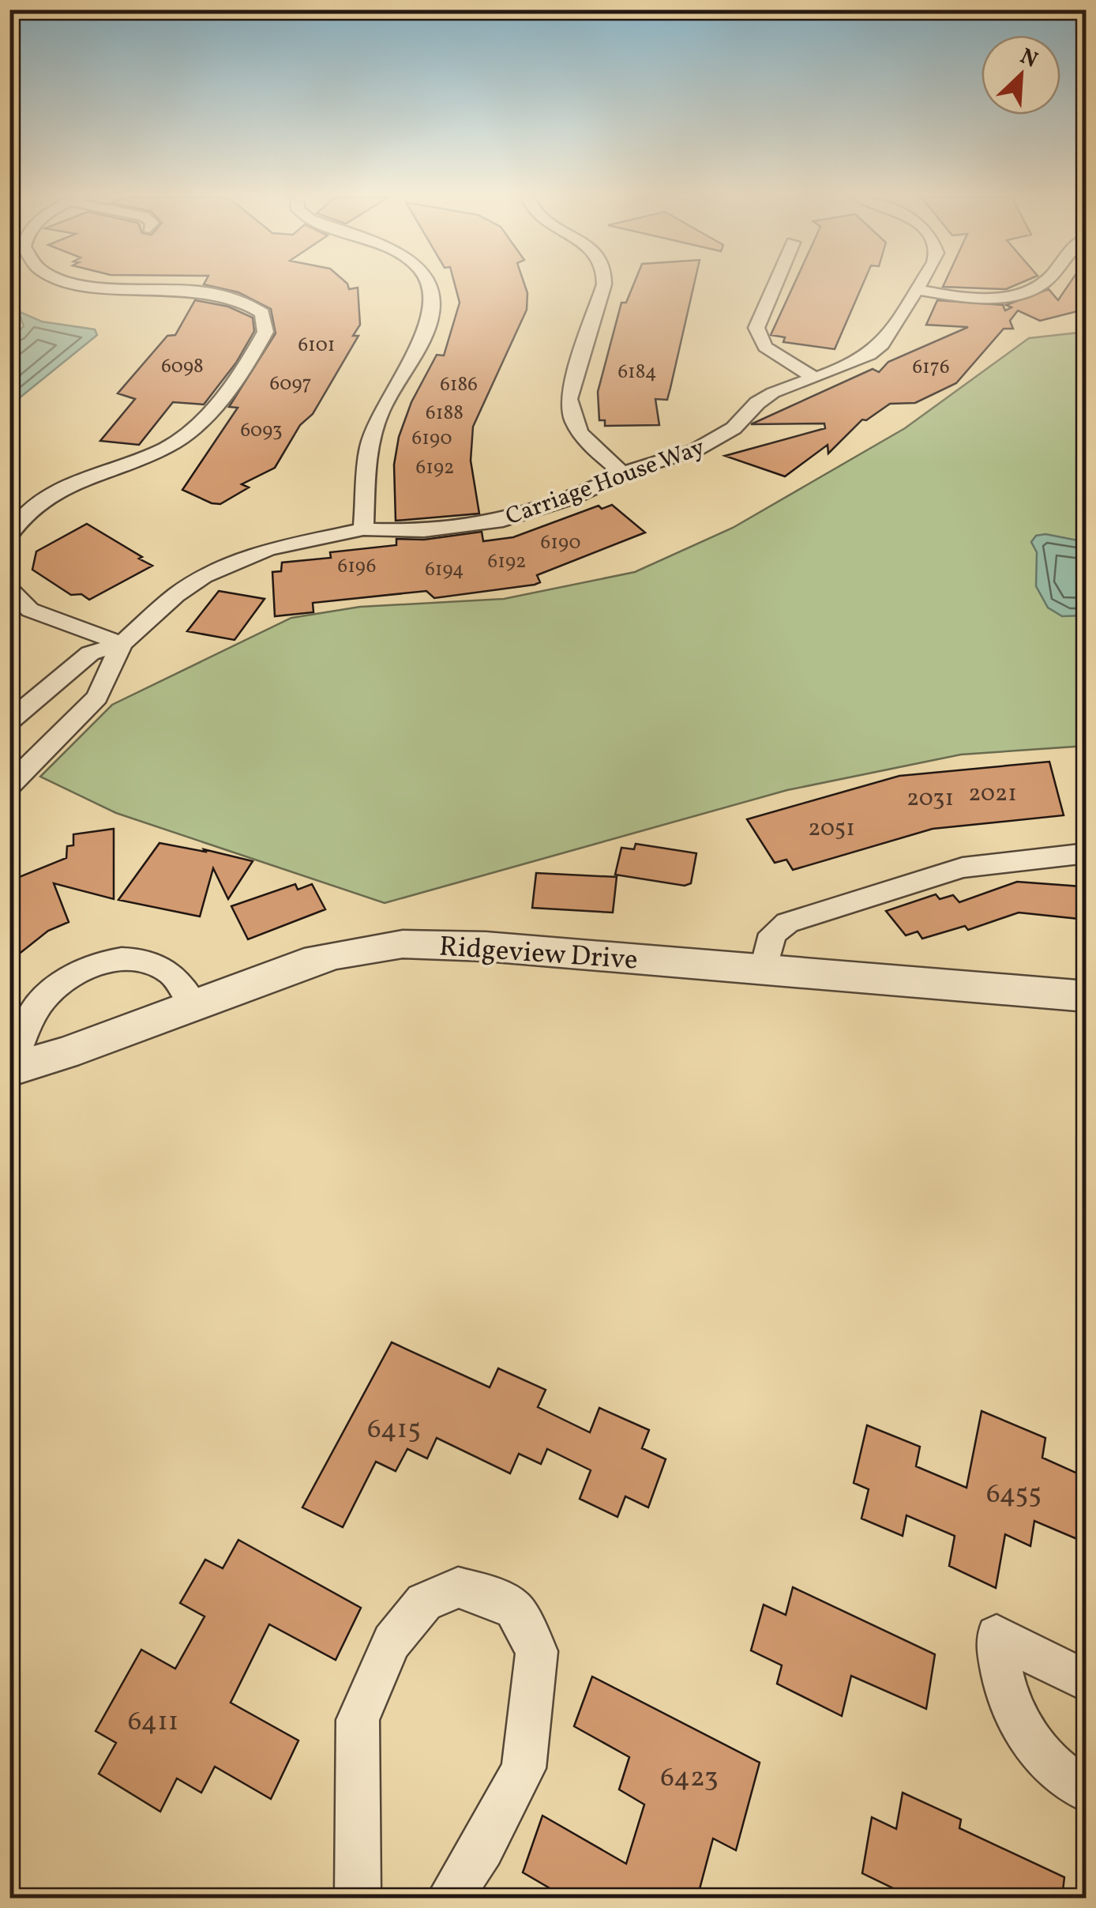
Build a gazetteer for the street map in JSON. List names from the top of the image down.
{
  "streets": {
    "street": ["Carriage House Way", "Ridgeview Drive"]
  },
  "house_numbers": [
    "6101",
    "6098",
    "6176",
    "6184",
    "6097",
    "6186",
    "6188",
    "6093",
    "6190",
    "6192",
    "6190",
    "6192",
    "6196",
    "6194",
    "2021",
    "2031",
    "2051",
    "6415",
    "6455",
    "6411",
    "6423"
  ],
  "north": "top right"
}
